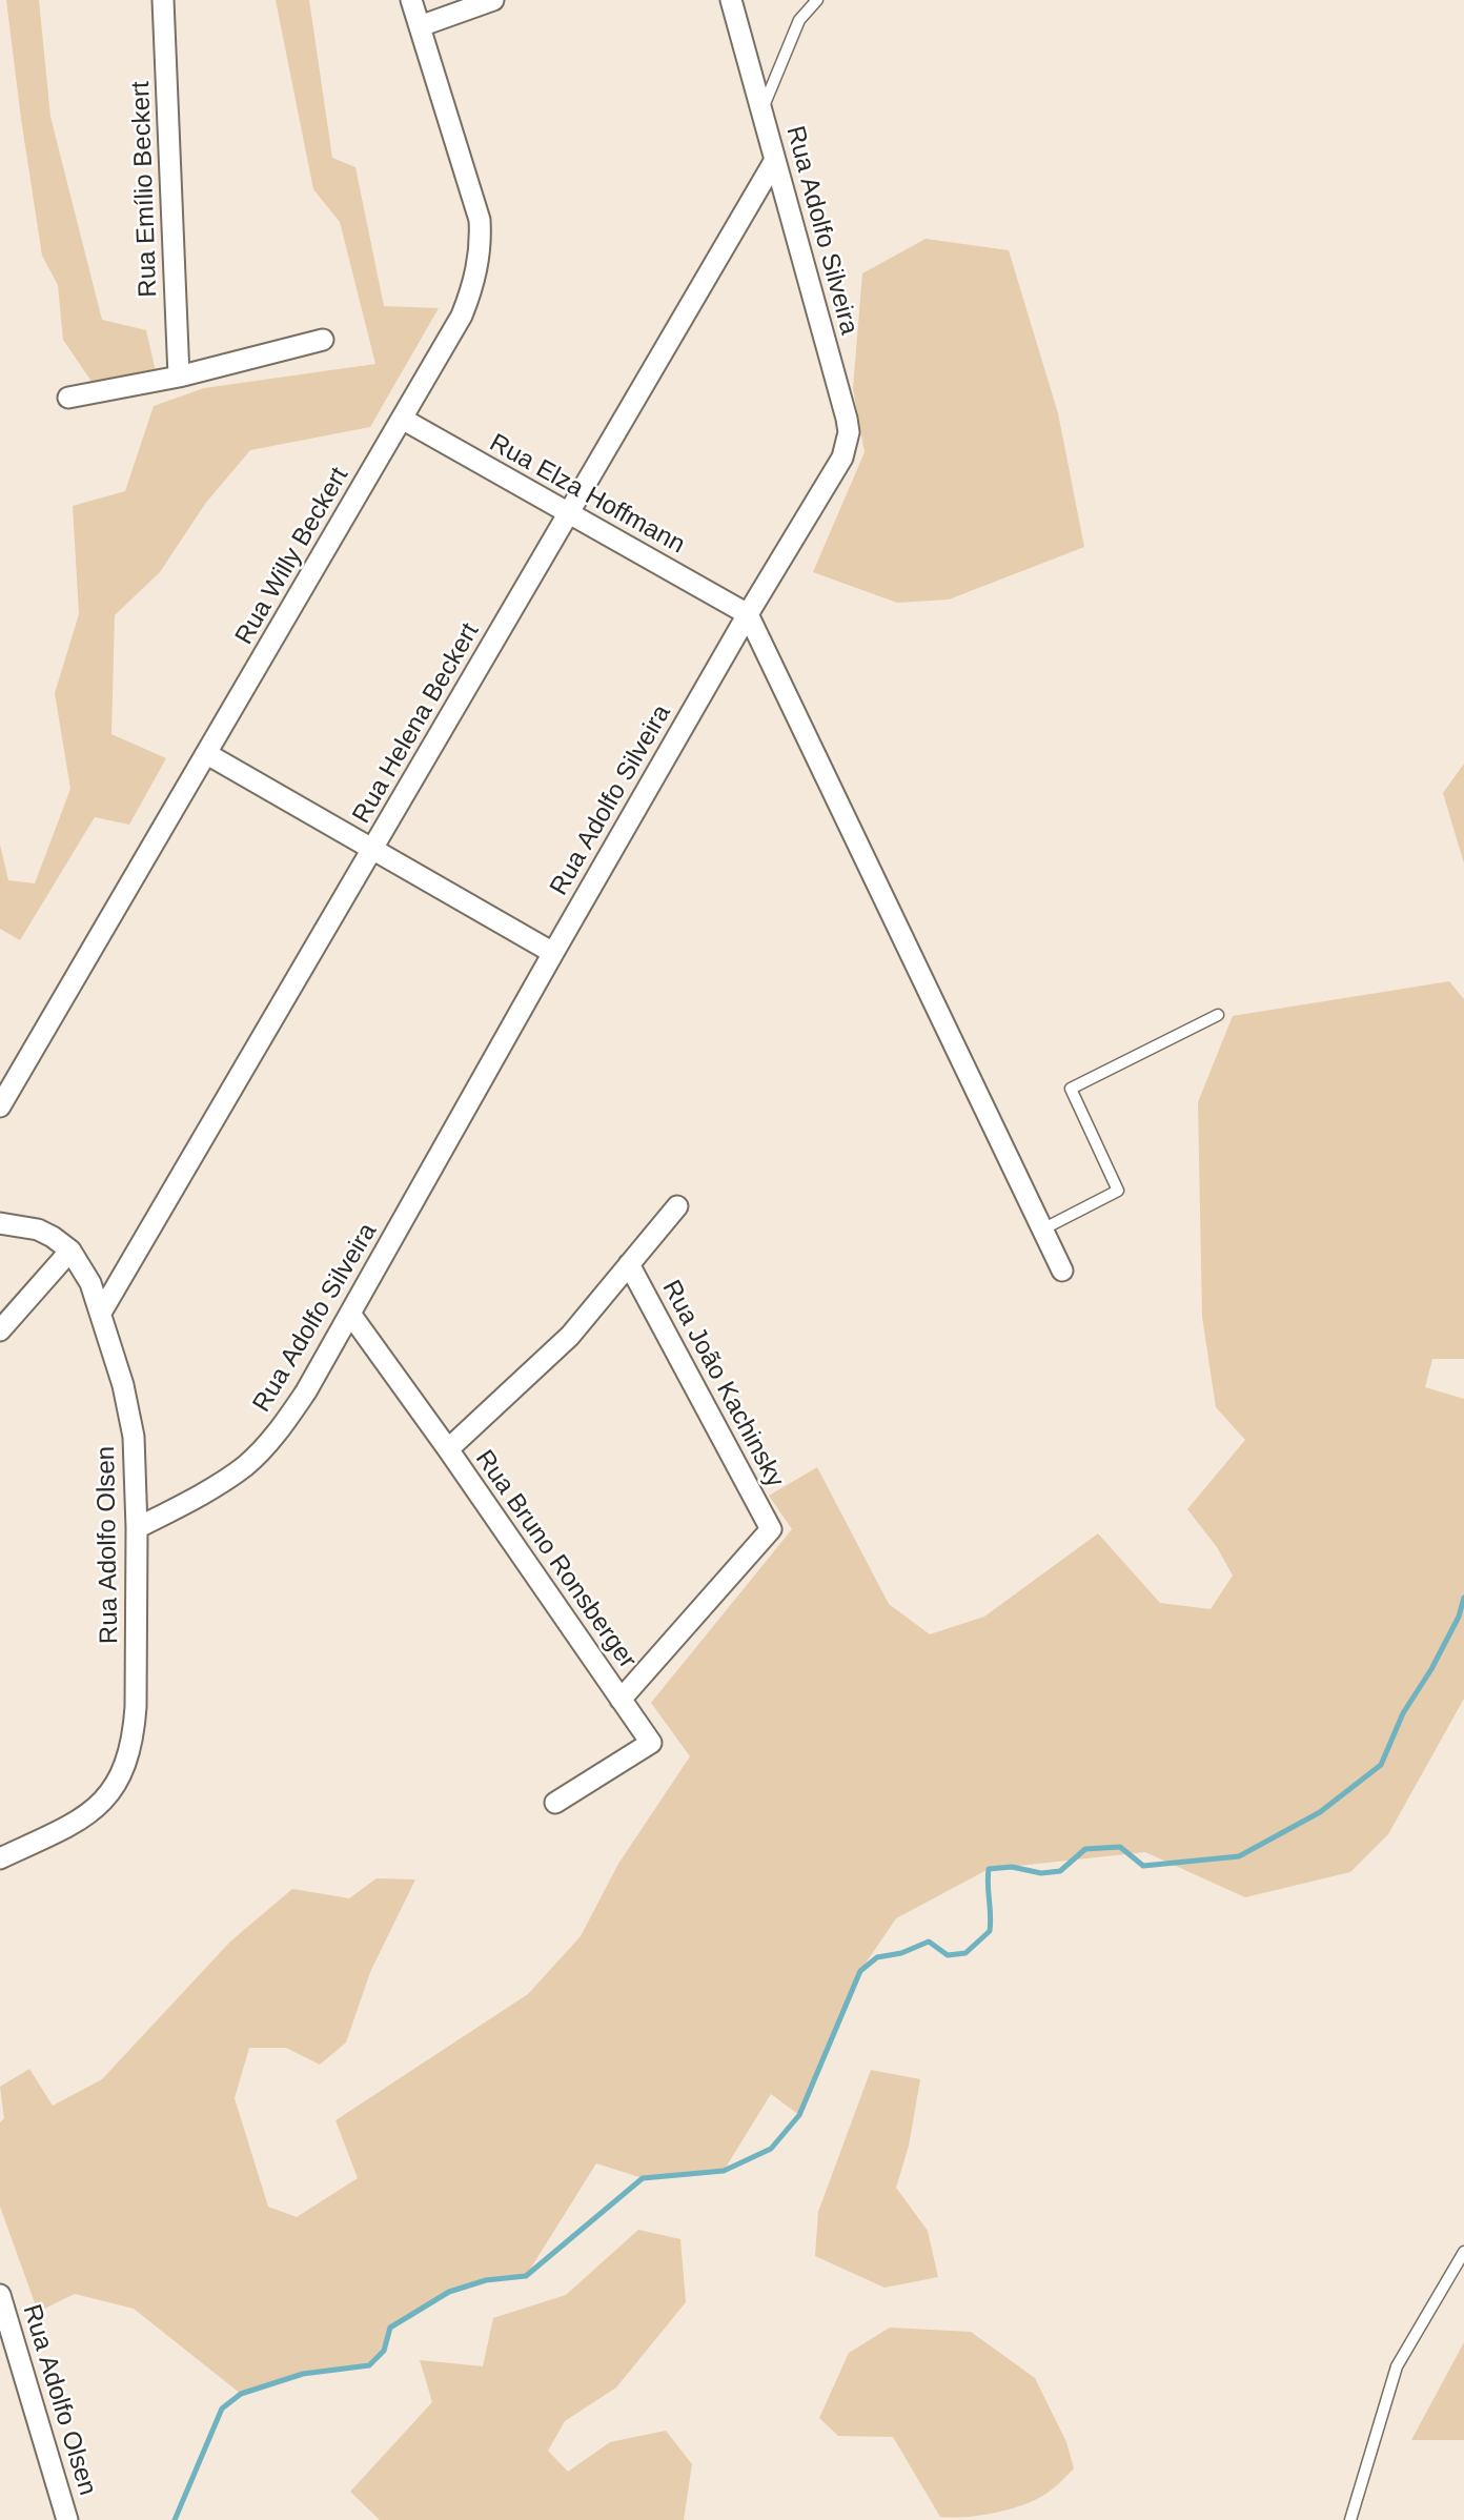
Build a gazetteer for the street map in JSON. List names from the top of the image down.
{
  "streets": {
    "street": [
      "Rua Emílio Beckert",
      "Rua Adolfo Silveira",
      "Rua Elza Hoffmann",
      "Rua Willy Beckert",
      "Rua Helena Beckert",
      "Rua João Kachinsky",
      "Rua Adolfo Olsen",
      "Rua Bruno Ronsberger"
    ]
  },
  "crossings": [
    ["Rua Adolfo Silveira", "Rua Elza Hoffmann"],
    ["Rua Adolfo Silveira", "Rua Helena Beckert"],
    ["Rua Adolfo Silveira", "Rua Adolfo Olsen"],
    ["Rua Adolfo Silveira", "Rua Bruno Ronsberger"],
    ["Rua Elza Hoffmann", "Rua Willy Beckert"],
    ["Rua Elza Hoffmann", "Rua Helena Beckert"],
    ["Rua Helena Beckert", "Rua Adolfo Olsen"],
    ["Rua João Kachinsky", "Rua Bruno Ronsberger"]
  ]
}
